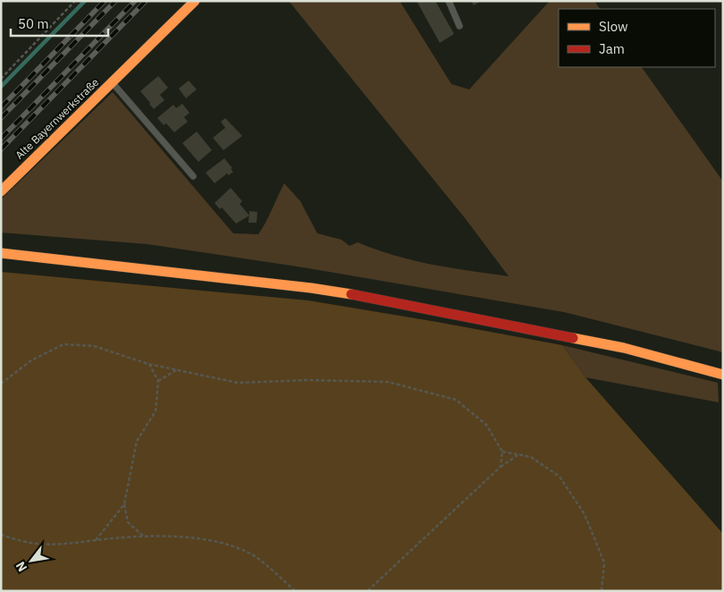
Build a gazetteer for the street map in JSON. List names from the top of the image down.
{
  "streets": {
    "main road": ["Alte Bayernwerkstraße"]
  },
  "legend": ["Slow", "Jam"],
  "scale_bar": "50 m",
  "north": "bottom left"
}
